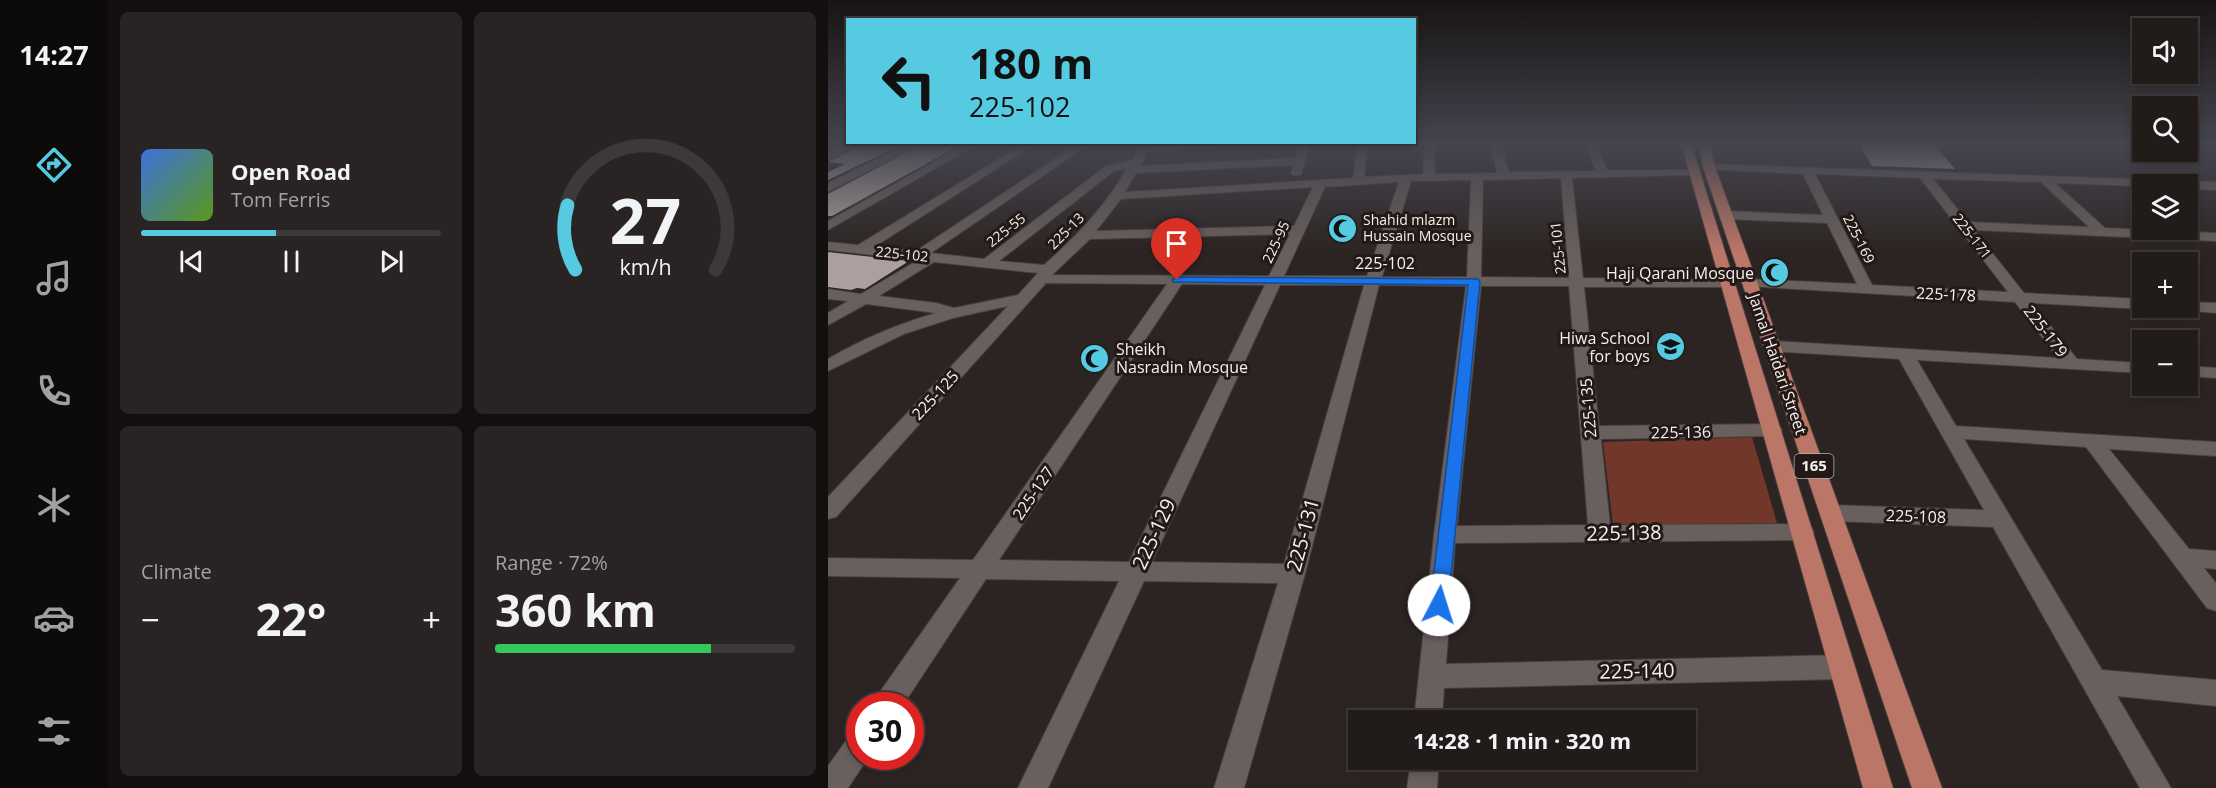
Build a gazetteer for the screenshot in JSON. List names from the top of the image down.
{
  "streets": {
    "main road": ["Jamal Haidari Street", "165"],
    "street": [
      "225-55",
      "225-13",
      "225-171",
      "225-169",
      "225-95",
      "225-101",
      "225-102",
      "225-178",
      "225-179",
      "225-125",
      "225-135",
      "225-136",
      "225-127",
      "225-108",
      "225-138",
      "225-129",
      "225-131",
      "225-140"
    ]
  },
  "crossings": [
    ["225-55", "225-102"],
    ["225-13", "225-102"],
    ["225-13", "225-125"],
    ["225-171", "225-178"],
    ["225-171", "225-179"],
    ["225-169", "225-178"],
    ["225-95", "225-102"],
    ["225-95", "225-129"],
    ["225-101", "225-102"],
    ["225-101", "225-135"],
    ["225-102", "Jamal Haidari Street"],
    ["225-102", "225-125"],
    ["225-102", "225-135"],
    ["225-102", "225-127"],
    ["225-102", "225-129"],
    ["225-102", "225-131"],
    ["225-178", "225-179"],
    ["225-178", "Jamal Haidari Street"],
    ["Jamal Haidari Street", "225-136"],
    ["Jamal Haidari Street", "225-108"],
    ["Jamal Haidari Street", "225-138"],
    ["Jamal Haidari Street", "225-140"],
    ["225-135", "225-136"],
    ["225-135", "225-138"]
  ],
  "places": {
    "mosque": ["Shahid mlazm Hussain Mosque", "Haji Qarani Mosque", "Sheikh Nasradin Mosque"],
    "school or university": ["Hiwa School for boys"]
  },
  "page": {
    "tabs": "14:27",
    "map_buttons": ["+", "−"],
    "turn": ["180 m", "225-102"],
    "song": ["Open Road", "Tom Ferris"],
    "tile": [
      "Climate",
      ["Range · 72%", "360 km"]
    ],
    "heat": ["−", "22°", "+"],
    "limit": "30",
    "trip": "14:28 · 1 min · 320 m",
    "gauge": ["27", "km/h"]
  }
}
